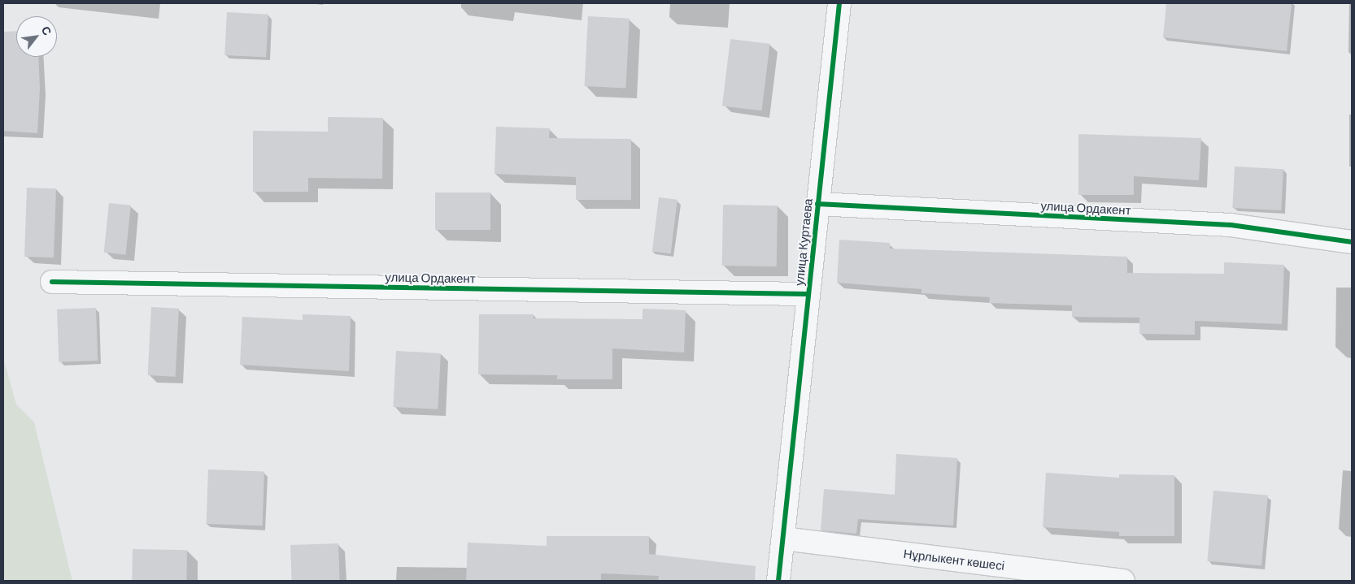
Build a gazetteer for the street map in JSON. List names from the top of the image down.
{
  "streets": {
    "street": ["улица Ордакент", "улица Куртаева", "Нұрлыкент көшесі"]
  },
  "crossings": [
    ["улица Ордакент", "улица Куртаева"],
    ["улица Куртаева", "Нұрлыкент көшесі"]
  ],
  "north": "top right"
}
